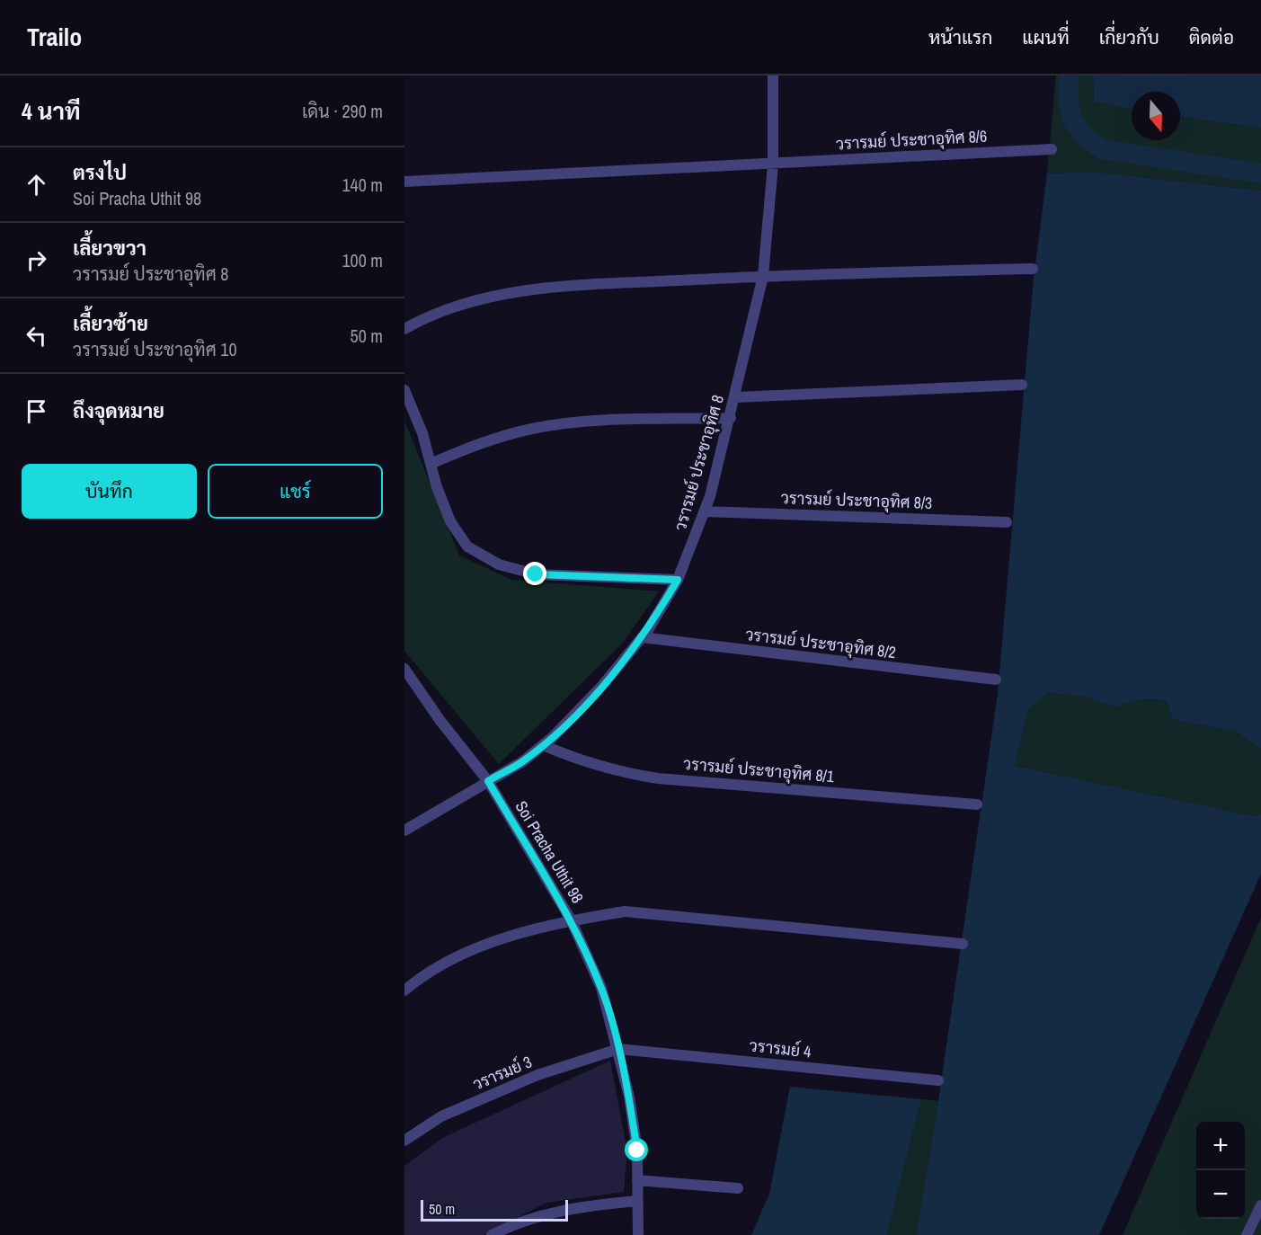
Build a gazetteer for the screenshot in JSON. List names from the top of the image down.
{
  "streets": {
    "street": [
      "วรารมย์ ประชาอุทิศ 8/6",
      "วรารมย์ ประชาอุทิศ 8",
      "วรารมย์ ประชาอุทิศ 8/3",
      "วรารมย์ ประชาอุทิศ 8/2",
      "วรารมย์ ประชาอุทิศ 8/1",
      "Soi Pracha Uthit 98",
      "วรารมย์ 4",
      "วรารมย์ 3"
    ]
  },
  "crossings": [
    ["วรารมย์ ประชาอุทิศ 8/6", "วรารมย์ ประชาอุทิศ 8"],
    ["วรารมย์ ประชาอุทิศ 8", "วรารมย์ ประชาอุทิศ 8/3"],
    ["วรารมย์ ประชาอุทิศ 8", "วรารมย์ ประชาอุทิศ 8/2"],
    ["วรารมย์ ประชาอุทิศ 8", "วรารมย์ ประชาอุทิศ 8/1"],
    ["วรารมย์ ประชาอุทิศ 8", "Soi Pracha Uthit 98"],
    ["Soi Pracha Uthit 98", "วรารมย์ 4"],
    ["Soi Pracha Uthit 98", "วรารมย์ 3"],
    ["วรารมย์ 4", "วรารมย์ 3"]
  ],
  "scale_bar": "50 m",
  "north": "bottom",
  "page": {
    "header": "Trailo",
    "nav": [
      "หน้าแรก",
      "แผนที่",
      "เกี่ยวกับ",
      "ติดต่อ"
    ],
    "heading": ["4 นาที", "เดิน · 290 m"],
    "list": [
      ["ตรงไป", "Soi Pracha Uthit 98", "140 m"],
      ["เลี้ยวขวา", "วรารมย์ ประชาอุทิศ 8", "100 m"],
      ["เลี้ยวซ้าย", "วรารมย์ ประชาอุทิศ 10", "50 m"],
      "ถึงจุดหมาย"
    ],
    "buttons": ["บันทึก", "แชร์"],
    "map_buttons": ["+", "−"],
    "scale": "50 m"
  }
}
